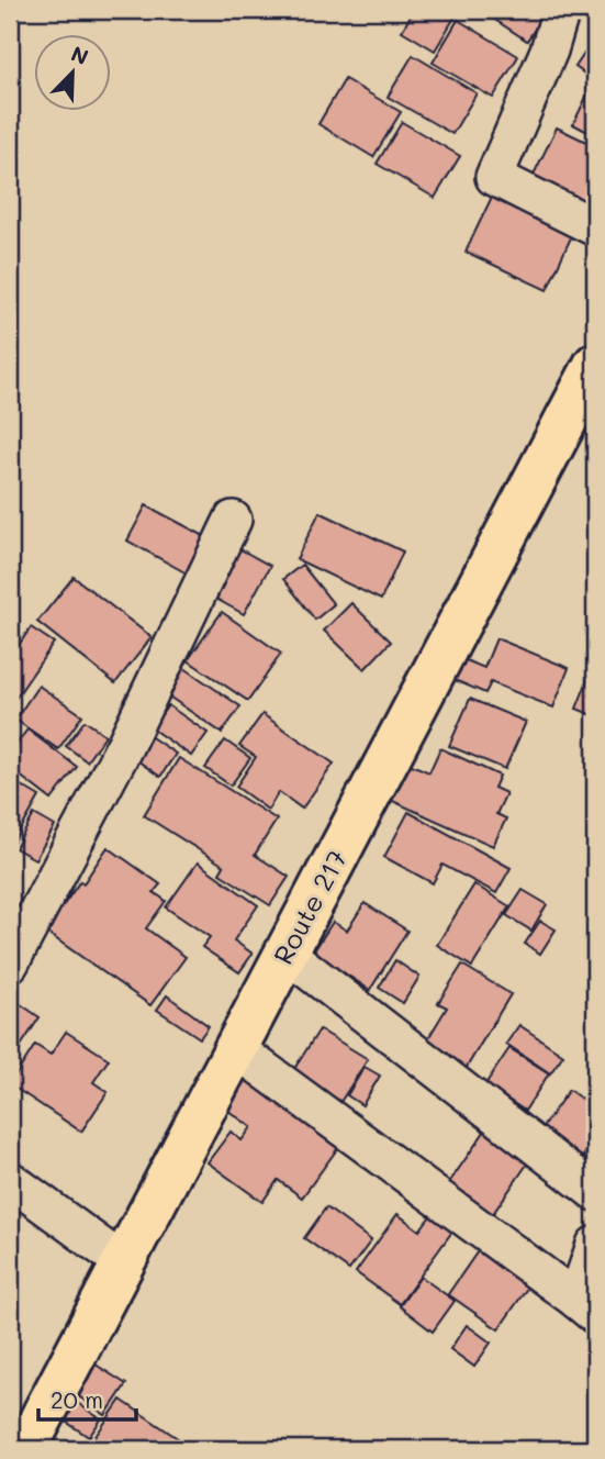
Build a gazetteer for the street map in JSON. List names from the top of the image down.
{
  "streets": {
    "main road": ["Route 217"]
  },
  "scale_bar": "20 m",
  "north": "top right"
}
